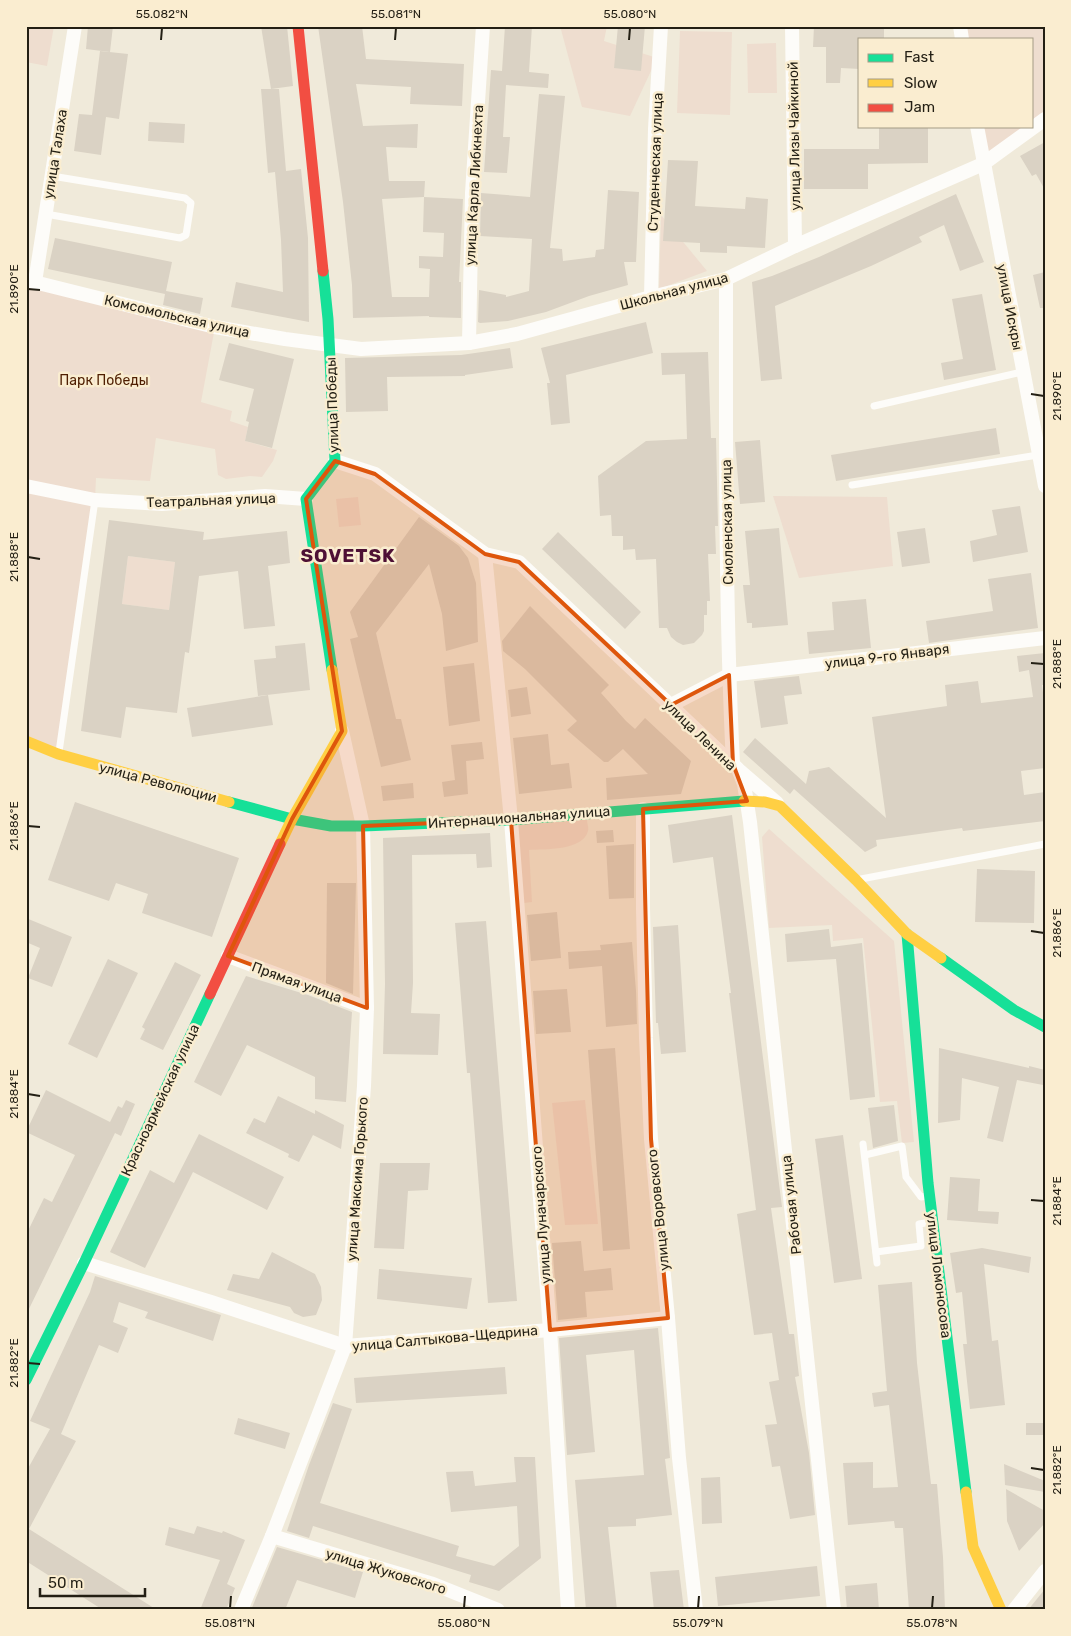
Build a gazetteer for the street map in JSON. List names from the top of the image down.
{
  "streets": {
    "street": [
      "улица Лизы Чайкиной",
      "улица Талаха",
      "Студенческая улица",
      "улица Карла Либкнехта",
      "Школьная улица",
      "улица Искры",
      "Комсомольская улица",
      "улица Победы",
      "Театральная улица",
      "Смоленская улица",
      "улица 9-го Января",
      "улица Ленина",
      "улица Революции",
      "Интернациональная улица",
      "Прямая улица",
      "Красноармейская улица",
      "улица Максима Горького",
      "Рабочая улица",
      "улица Воровского",
      "улица Луначарского",
      "улица Ломоносова",
      "улица Салтыкова-Щедрина",
      "улица Жуковского"
    ]
  },
  "crossings": [
    ["улица Лизы Чайкиной", "Школьная улица"],
    ["улица Талаха", "Комсомольская улица"],
    ["Студенческая улица", "Школьная улица"],
    ["улица Карла Либкнехта", "Школьная улица"],
    ["Школьная улица", "улица Искры"],
    ["Школьная улица", "Комсомольская улица"],
    ["Школьная улица", "улица Победы"],
    ["Школьная улица", "Смоленская улица"],
    ["Комсомольская улица", "улица Победы"],
    ["улица Победы", "Театральная улица"],
    ["улица Победы", "улица Ленина"],
    ["Смоленская улица", "улица 9-го Января"],
    ["Смоленская улица", "улица Ленина"],
    ["улица Ленина", "Интернациональная улица"],
    ["улица Ленина", "Рабочая улица"],
    ["улица Ленина", "улица Луначарского"],
    ["улица Революции", "Интернациональная улица"],
    ["улица Революции", "Красноармейская улица"],
    ["Интернациональная улица", "Красноармейская улица"],
    ["Интернациональная улица", "улица Максима Горького"],
    ["Интернациональная улица", "Рабочая улица"],
    ["Интернациональная улица", "улица Воровского"],
    ["Интернациональная улица", "улица Луначарского"],
    ["Прямая улица", "Красноармейская улица"],
    ["Прямая улица", "улица Максима Горького"],
    ["Красноармейская улица", "улица Салтыкова-Щедрина"],
    ["улица Максима Горького", "улица Салтыкова-Щедрина"],
    ["улица Максима Горького", "улица Жуковского"],
    ["улица Воровского", "улица Салтыкова-Щедрина"],
    ["улица Луначарского", "улица Салтыкова-Щедрина"]
  ],
  "districts": ["SOVETSK"],
  "parks": ["Парк Победы"],
  "legend": ["Fast", "Slow", "Jam"],
  "scale_bar": "50 m",
  "coordinates": [
    "55.082°N",
    "55.081°N",
    "55.080°N",
    "21.890°E",
    "21.888°E",
    "21.886°E",
    "21.884°E",
    "21.882°E",
    "55.079°N",
    "55.078°N"
  ]
}
